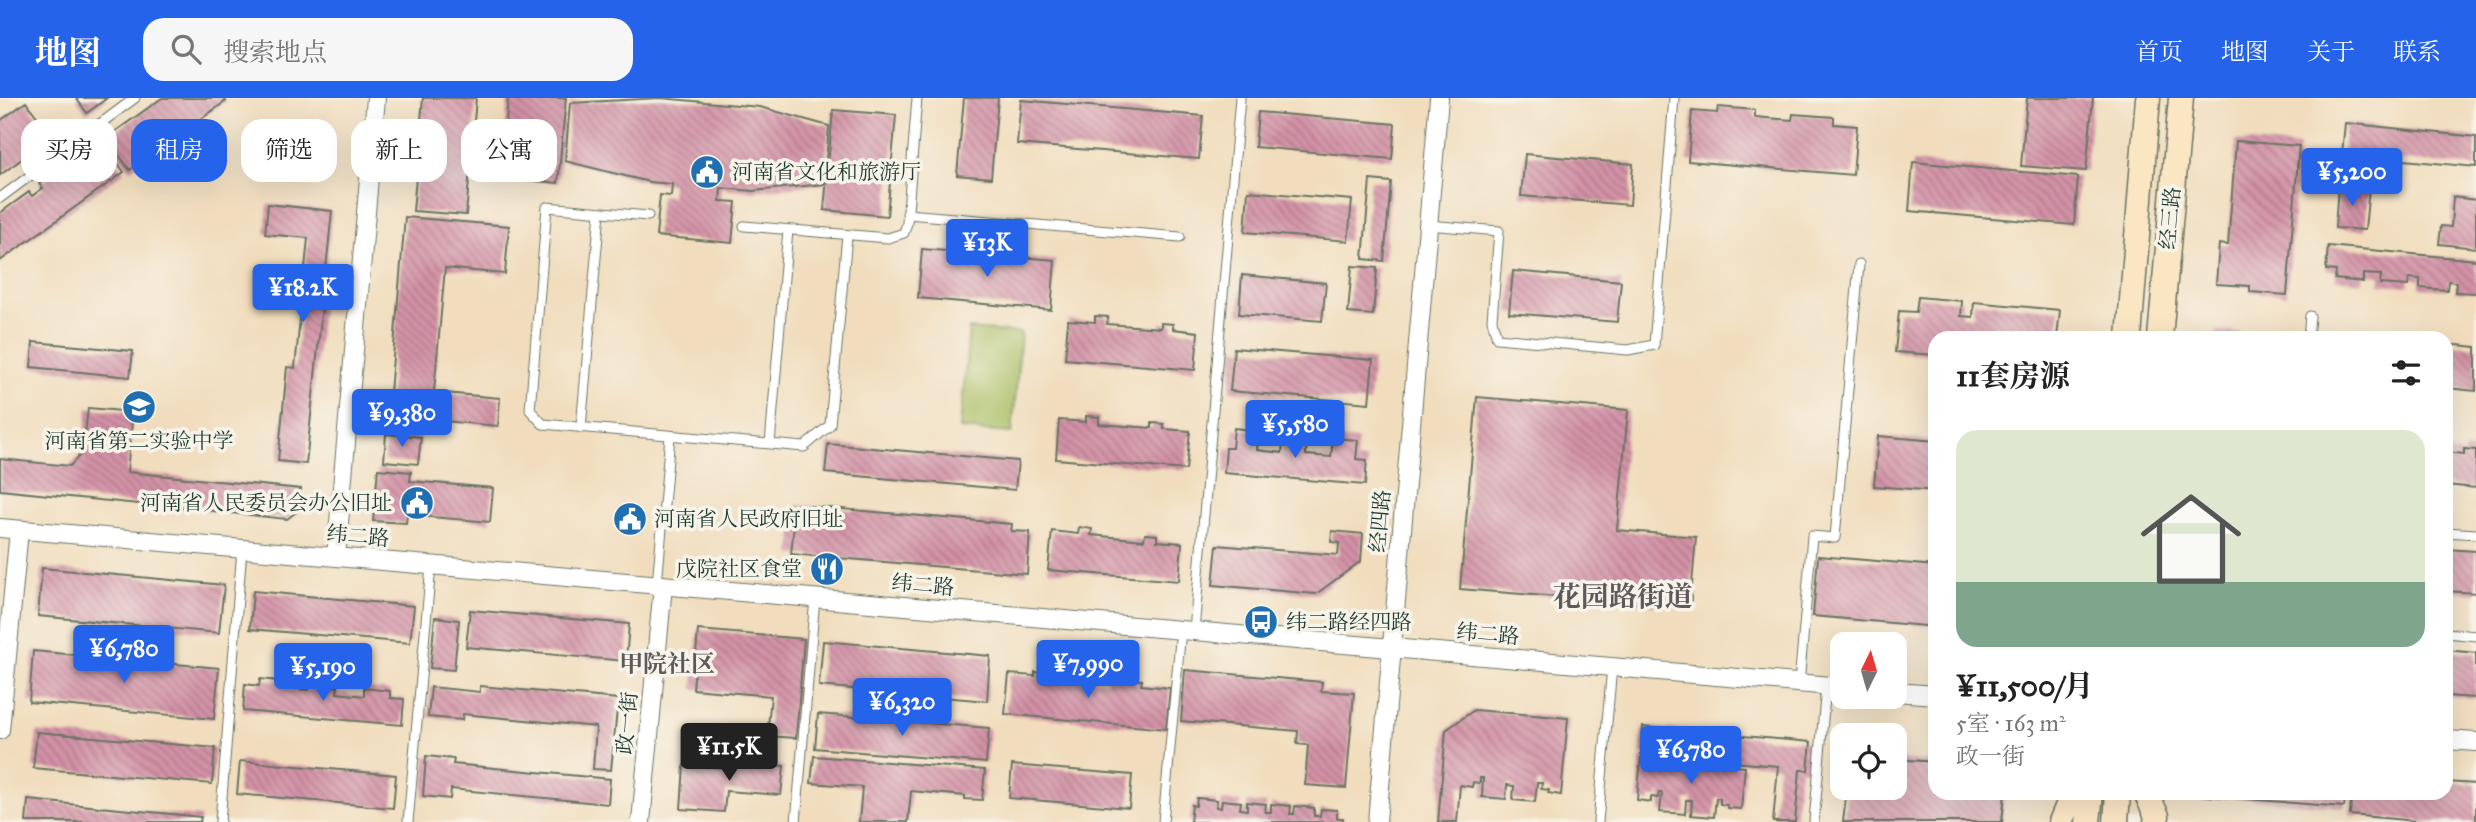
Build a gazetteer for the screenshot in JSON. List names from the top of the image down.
{
  "streets": {
    "main road": ["经三路"],
    "street": ["经四路", "纬二路", "政一街"]
  },
  "crossings": [
    ["经四路", "纬二路"],
    ["纬二路", "政一街"]
  ],
  "districts": ["花园路街道", "甲院社区"],
  "places": {
    "public building": ["河南省文化和旅游厅", "河南省人民委员会办公旧址", "河南省人民政府旧址"],
    "school or university": ["河南省第二实验中学"],
    "restaurant": ["戊院社区食堂"],
    "bus stop": ["纬二路经四路"]
  },
  "north": "top",
  "page": {
    "header": "地图",
    "search": "搜索地点",
    "nav": [
      "首页",
      "地图",
      "关于",
      "联系"
    ],
    "chip": [
      "买房",
      "租房",
      "筛选",
      "新上",
      "公寓"
    ],
    "price": [
      "¥5,200",
      "¥13K",
      "¥18.2K",
      "¥9,380",
      "¥5,580",
      "¥6,780",
      "¥7,990",
      "¥5,190",
      "¥6,320",
      "¥11.5K",
      "¥6,780"
    ],
    "heading": "11套房源",
    "list": [
      {
        "name": "¥11,500/月",
        "note": "5室 · 163 m² · 政一街"
      }
    ]
  }
}
